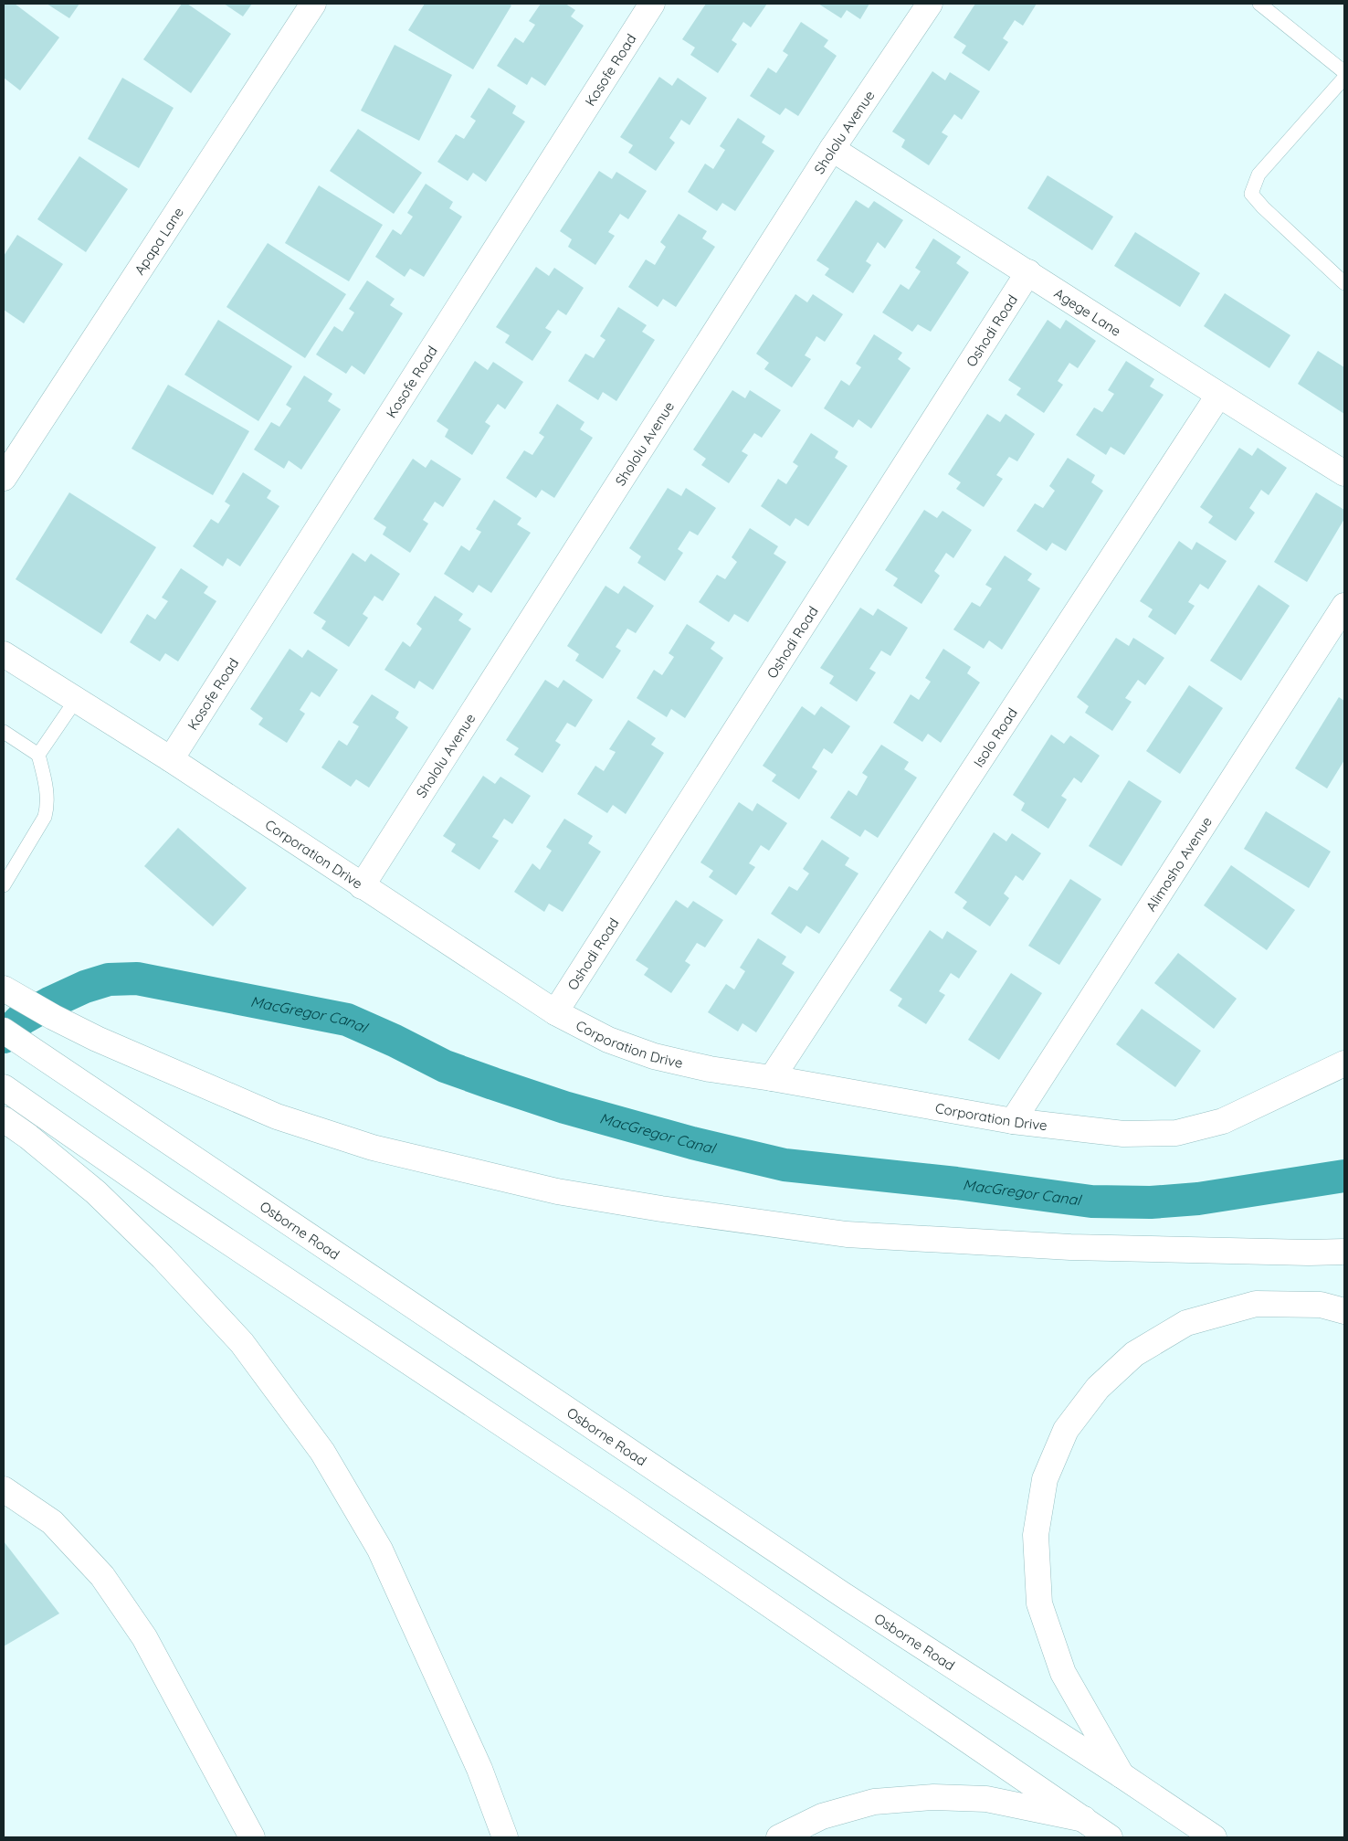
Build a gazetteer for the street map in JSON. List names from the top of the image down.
{
  "streets": {
    "main road": [
      "Kosofe Road",
      "Shololu Avenue",
      "Apapa Lane",
      "Agege Lane",
      "Oshodi Road",
      "Isolo Road",
      "Corporation Drive",
      "Alimosho Avenue",
      "Osborne Road"
    ]
  },
  "crossings": [
    ["Kosofe Road", "Corporation Drive"],
    ["Shololu Avenue", "Agege Lane"],
    ["Shololu Avenue", "Corporation Drive"],
    ["Agege Lane", "Oshodi Road"],
    ["Agege Lane", "Isolo Road"],
    ["Oshodi Road", "Corporation Drive"],
    ["Isolo Road", "Corporation Drive"],
    ["Corporation Drive", "Alimosho Avenue"]
  ],
  "water": ["MacGregor Canal"]
}
